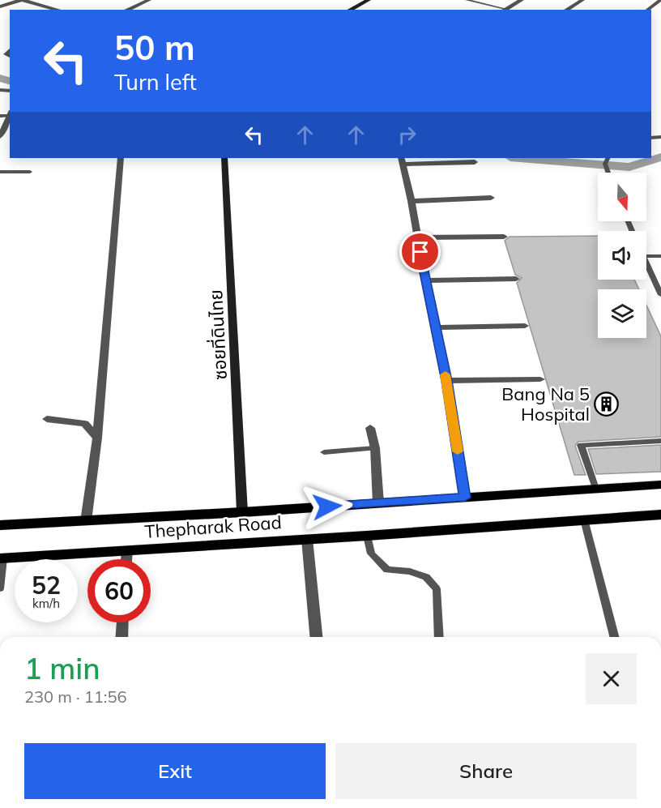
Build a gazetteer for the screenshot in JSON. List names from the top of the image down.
{
  "streets": {
    "main road": ["Thepharak Road"],
    "street": ["ซอยที่ดินไทย"]
  },
  "crossings": [
    ["ซอยที่ดินไทย", "Thepharak Road"]
  ],
  "places": {
    "building": ["Bang Na 5 Hospital"]
  },
  "north": "bottom",
  "page": {
    "turn": ["50 m", "Turn left"],
    "speed": "52 km/h",
    "limit": "60",
    "heading": ["1 min", "230 m · 11:56"],
    "buttons": ["Exit", "Share"]
  }
}
